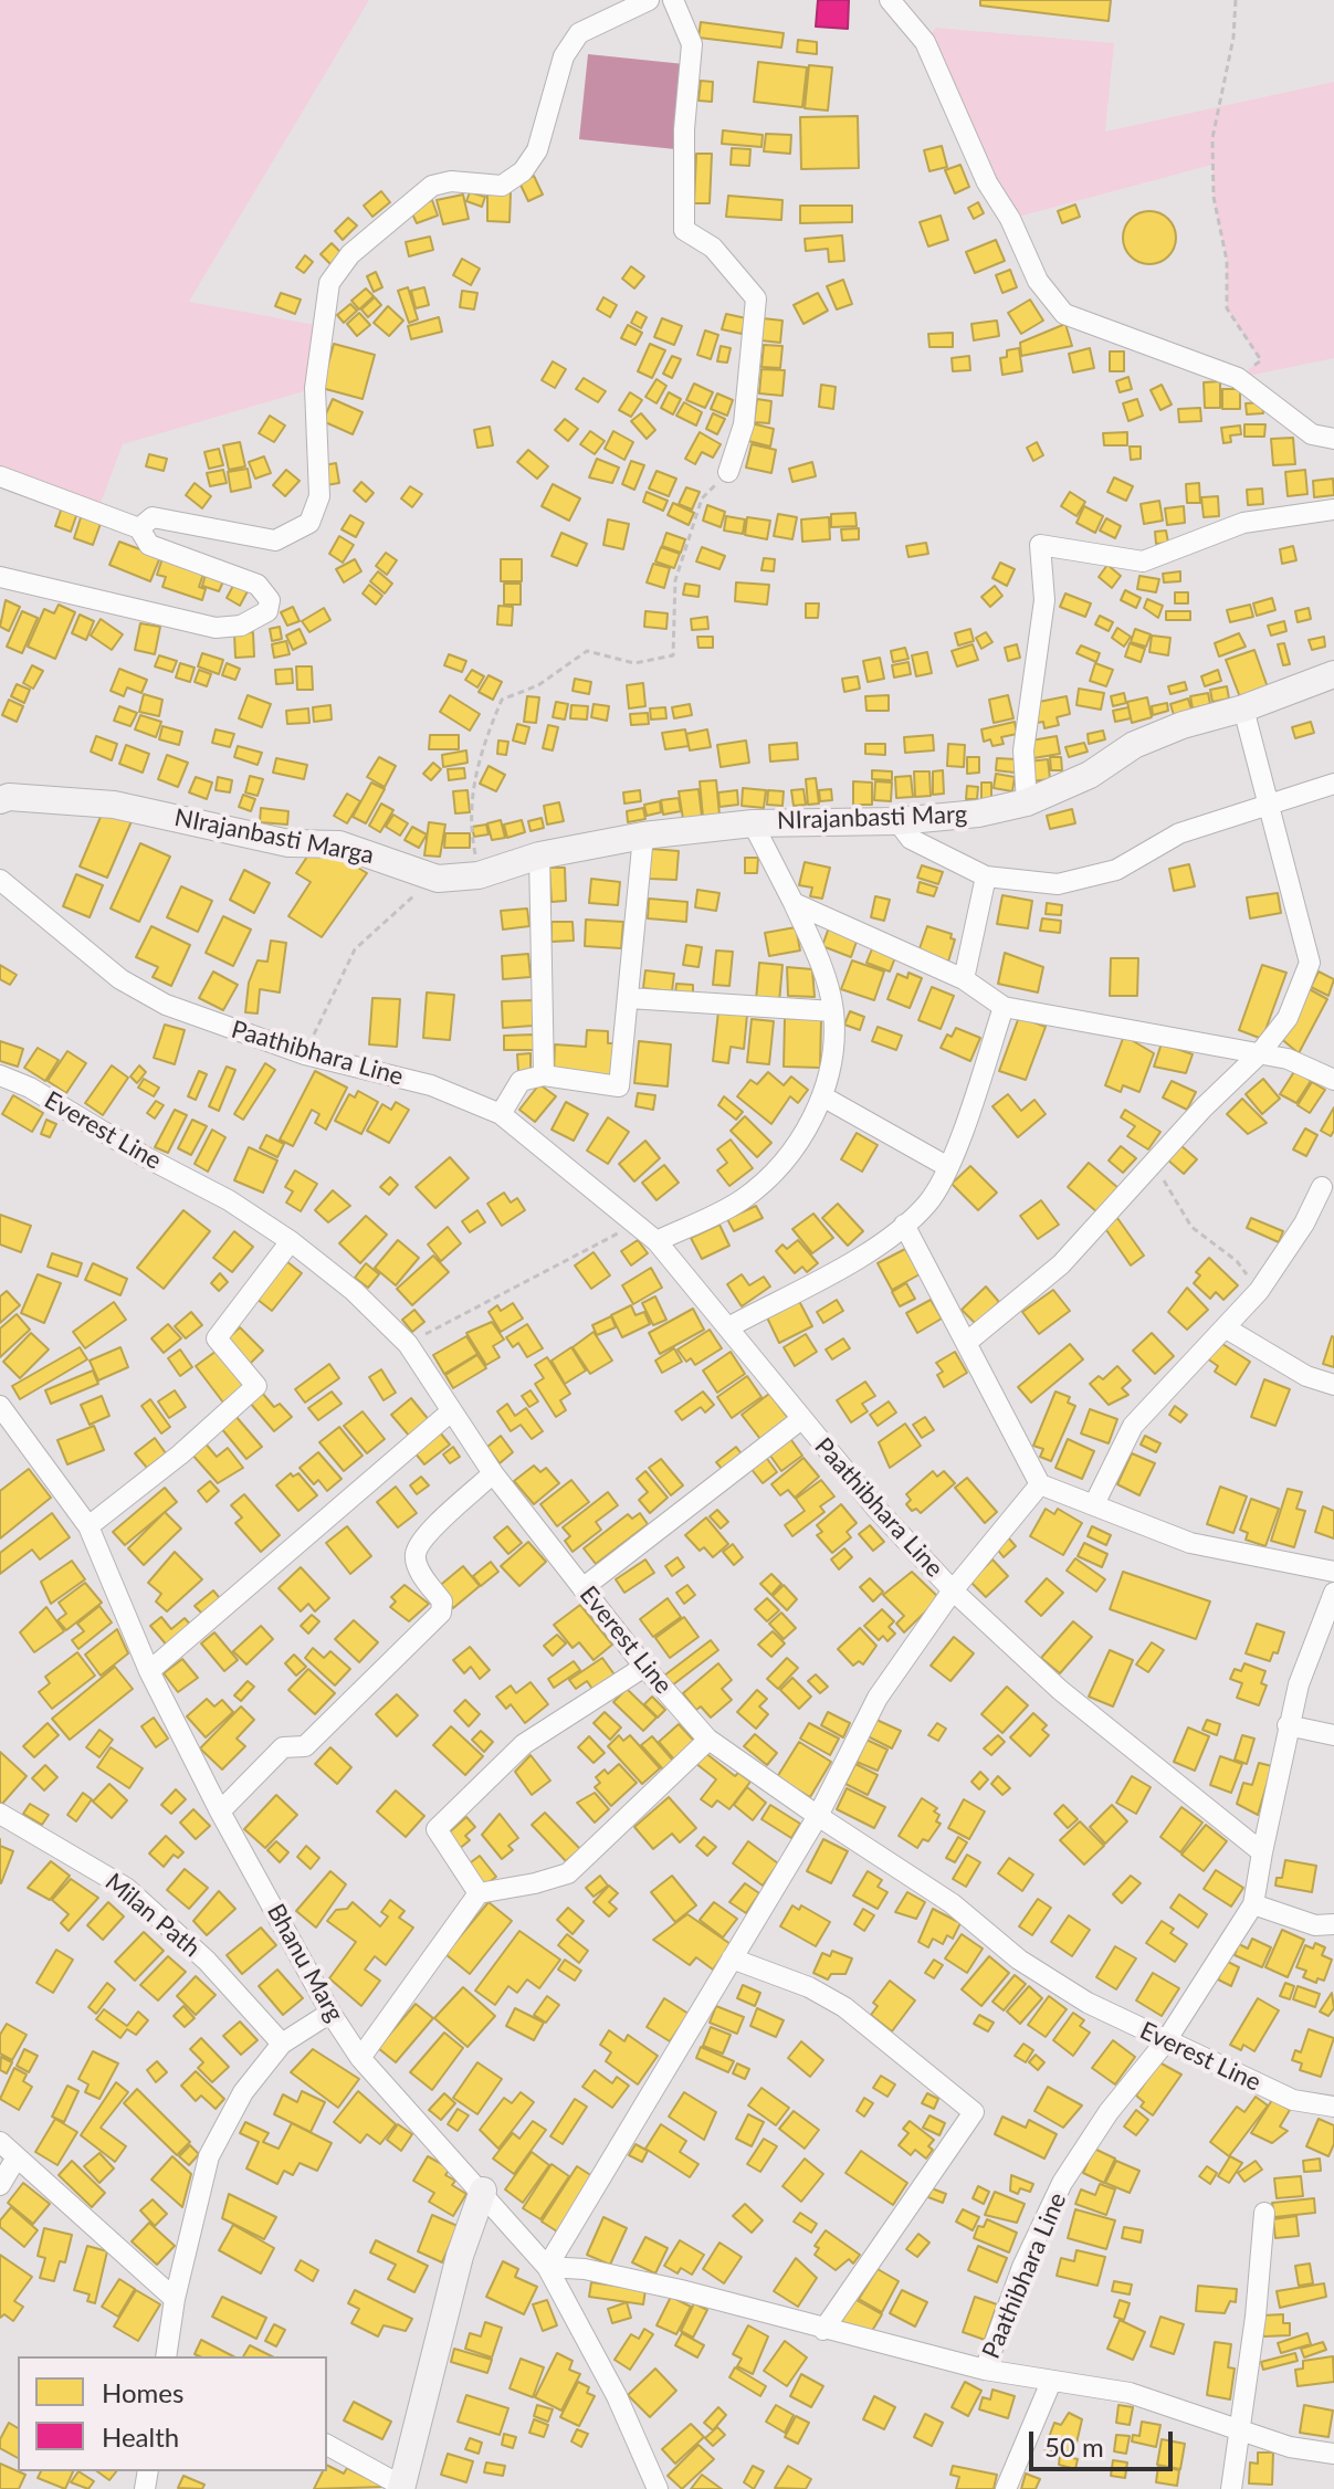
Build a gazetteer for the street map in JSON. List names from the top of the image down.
{
  "streets": {
    "street": [
      "NIrajanbasti Marg",
      "NIrajanbasti Marga",
      "Paathibhara Line",
      "Everest Line",
      "Milan Path",
      "Bhanu Marg"
    ]
  },
  "crossings": [
    ["NIrajanbasti Marg", "NIrajanbasti Marga"],
    ["Paathibhara Line", "Everest Line"]
  ],
  "legend": ["Homes", "Health"],
  "scale_bar": "50 m"
}
